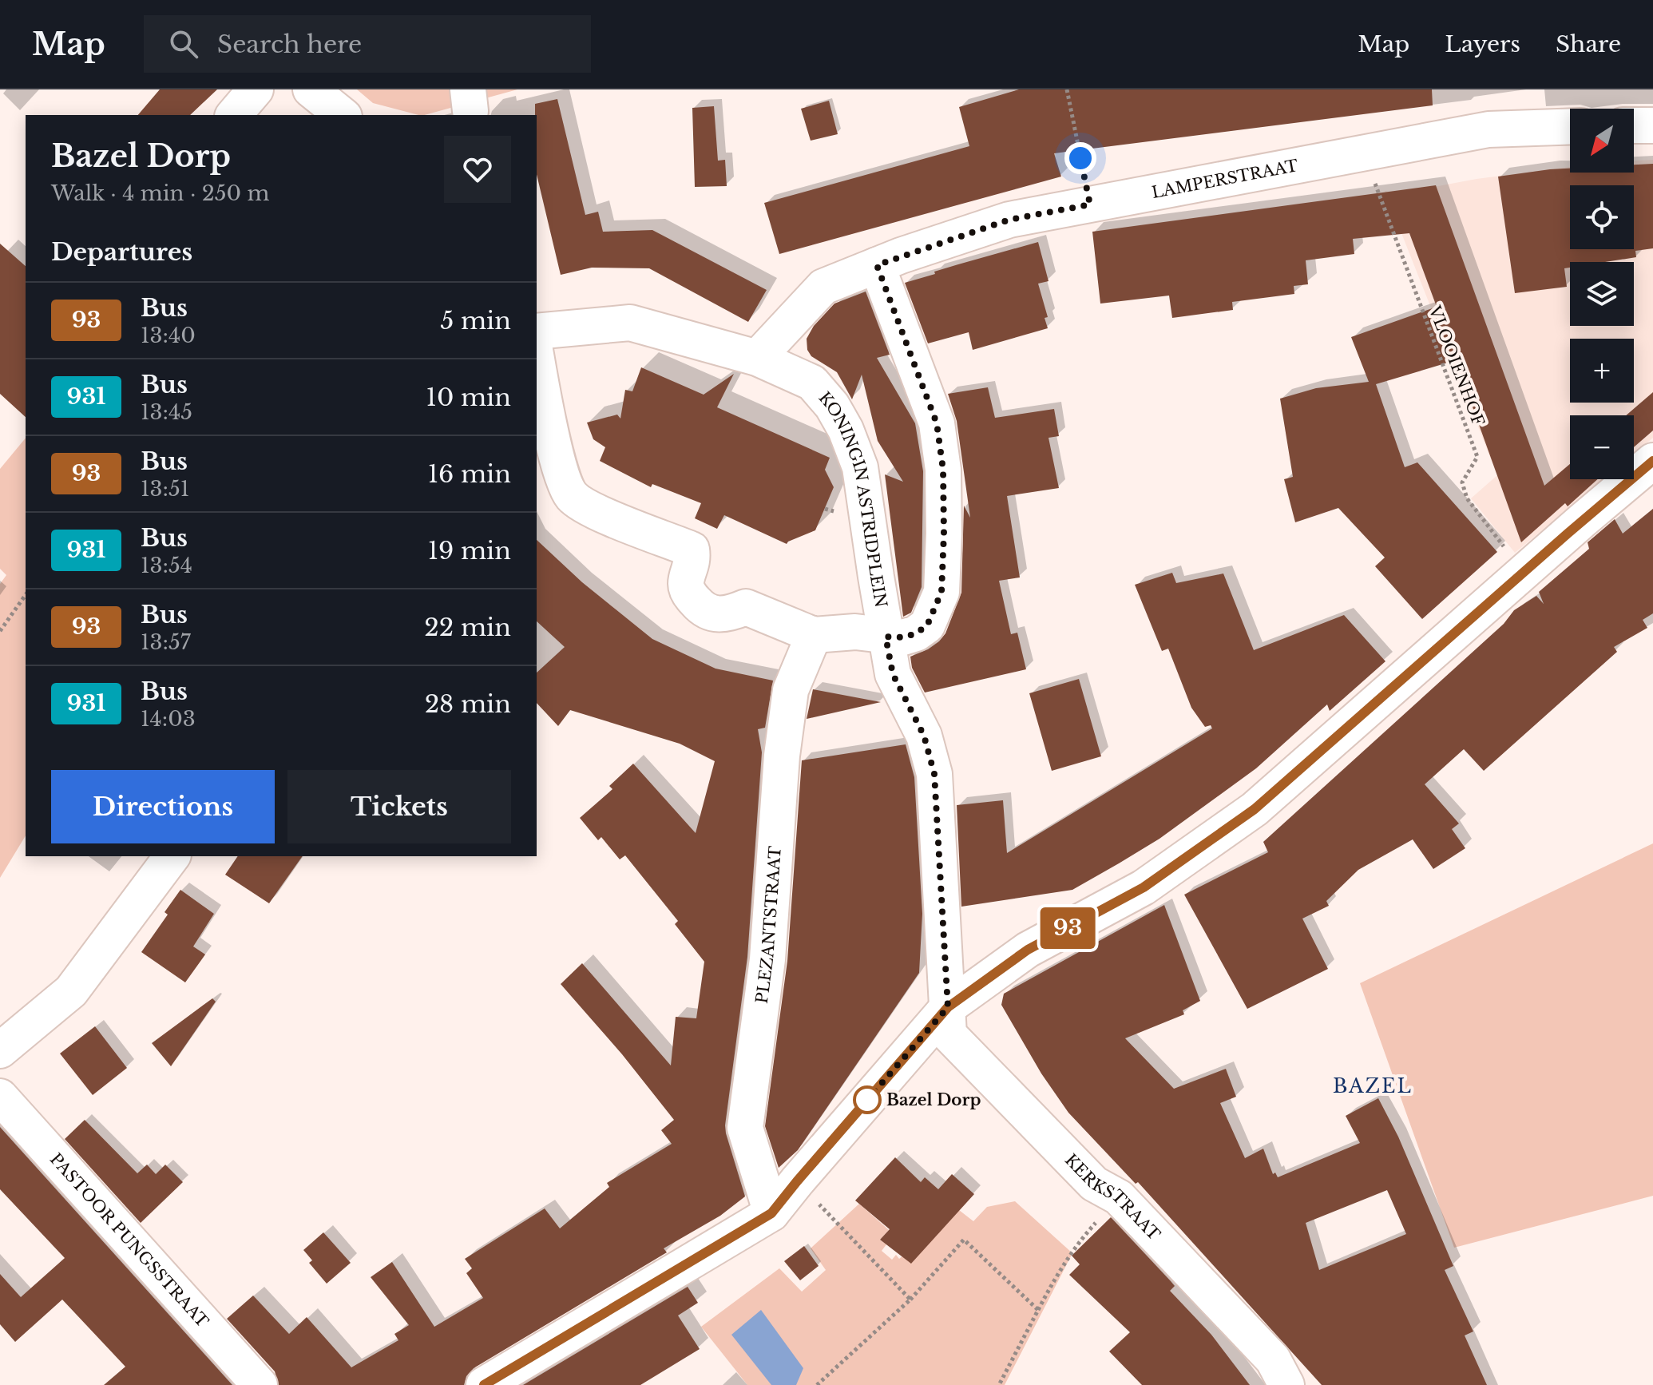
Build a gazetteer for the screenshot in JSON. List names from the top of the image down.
{
  "streets": {
    "street": [
      "LAMPERSTRAAT",
      "KONINGIN ASTRIDPLEIN",
      "PLEZANTSTRAAT",
      "KERKSTRAAT",
      "PASTOOR PUNGSSTRAAT"
    ],
    "path": ["VLOOIENHOF"]
  },
  "crossings": [
    ["LAMPERSTRAAT", "VLOOIENHOF"],
    ["LAMPERSTRAAT", "KONINGIN ASTRIDPLEIN"],
    ["KONINGIN ASTRIDPLEIN", "PLEZANTSTRAAT"],
    ["KONINGIN ASTRIDPLEIN", "KERKSTRAAT"]
  ],
  "districts": ["BAZEL"],
  "places": ["Bazel Dorp"],
  "lines": ["bus line 93"],
  "north": "bottom left",
  "page": {
    "header": "Map",
    "search": "Search here",
    "nav": ["Map", "Layers", "Share"],
    "on_map": "93",
    "map_buttons": ["+", "−"],
    "heading": [
      ["Bazel Dorp", "Walk · 4 min · 250 m"],
      "Departures"
    ],
    "list": [
      {
        "mark": "93",
        "name": "Bus",
        "note": "13:40",
        "value": "5 min"
      },
      {
        "mark": "931",
        "name": "Bus",
        "note": "13:45",
        "value": "10 min"
      },
      {
        "mark": "93",
        "name": "Bus",
        "note": "13:51",
        "value": "16 min"
      },
      {
        "mark": "931",
        "name": "Bus",
        "note": "13:54",
        "value": "19 min"
      },
      {
        "mark": "93",
        "name": "Bus",
        "note": "13:57",
        "value": "22 min"
      },
      {
        "mark": "931",
        "name": "Bus",
        "note": "14:03",
        "value": "28 min"
      }
    ],
    "buttons": ["Directions", "Tickets"]
  }
}
